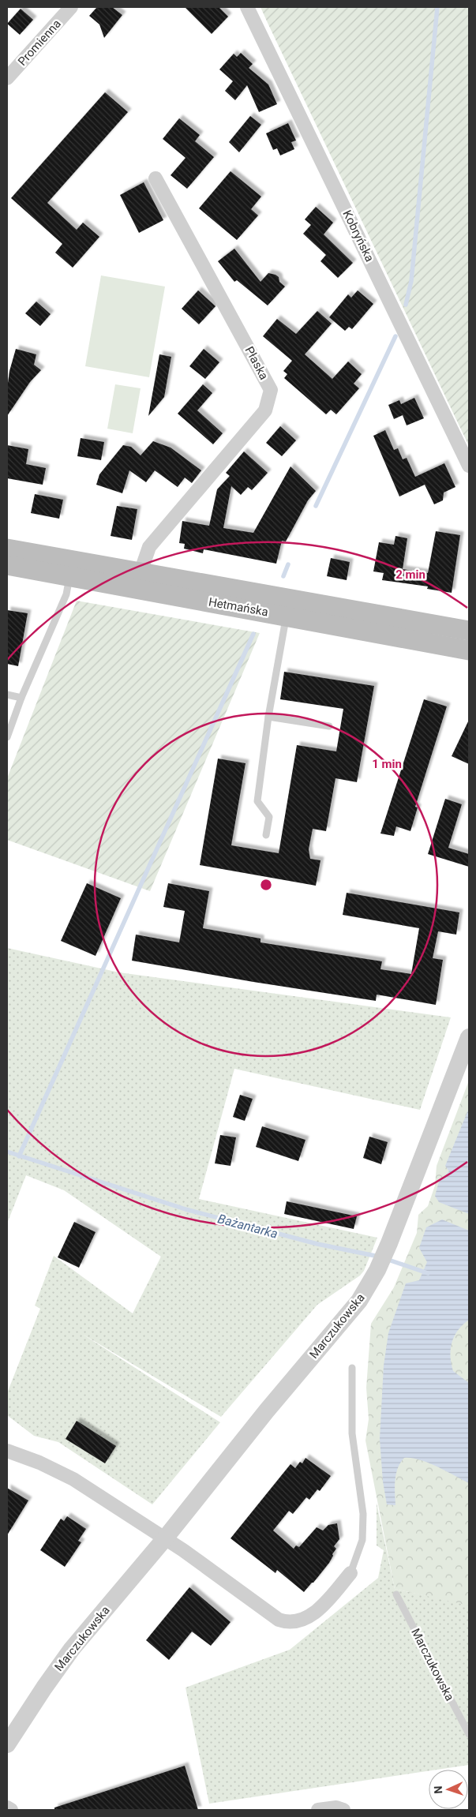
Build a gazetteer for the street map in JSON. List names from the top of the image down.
{
  "streets": {
    "main road": ["Hetmańska"],
    "street": [
      "Promienna",
      "Kobryńska",
      "Płaska",
      "Marczukowska"
    ]
  },
  "crossings": [
    ["Płaska", "Hetmańska"]
  ],
  "water": ["Bażantarka"],
  "north": "left",
  "rings": ["2 min", "1 min"]
}
